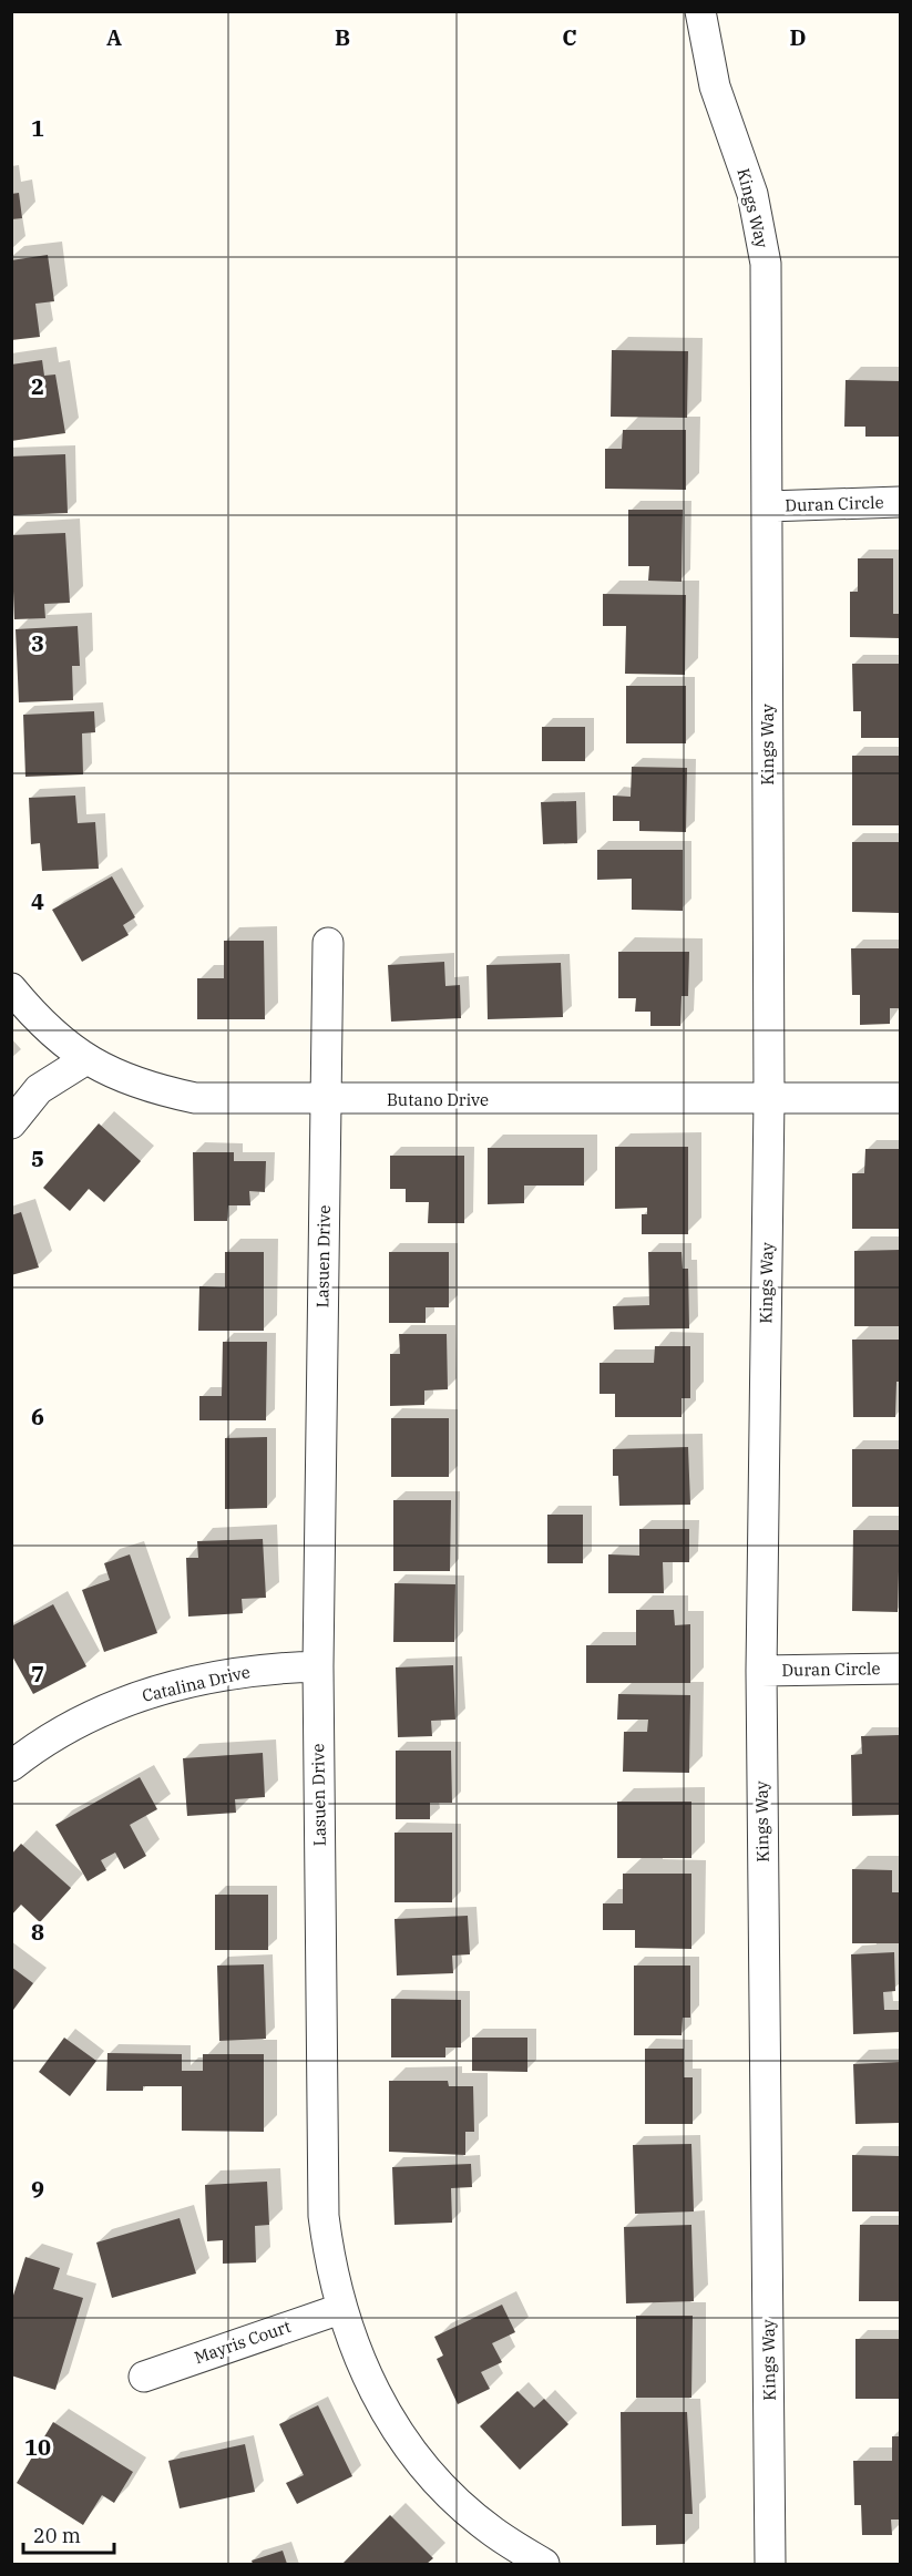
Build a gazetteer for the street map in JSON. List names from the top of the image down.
{
  "streets": {
    "street": [
      "Kings Way",
      "Duran Circle",
      "Butano Drive",
      "Lasuen Drive",
      "Catalina Drive",
      "Mayris Court"
    ]
  },
  "crossings": [
    ["Kings Way", "Duran Circle"],
    ["Kings Way", "Butano Drive"],
    ["Butano Drive", "Lasuen Drive"],
    ["Lasuen Drive", "Catalina Drive"],
    ["Lasuen Drive", "Mayris Court"]
  ],
  "scale_bar": "20 m",
  "grid": {
    "columns": [
      "A",
      "B",
      "C",
      "D"
    ],
    "rows": [
      "1",
      "2",
      "3",
      "4",
      "5",
      "6",
      "7",
      "8",
      "9",
      "10"
    ]
  }
}
